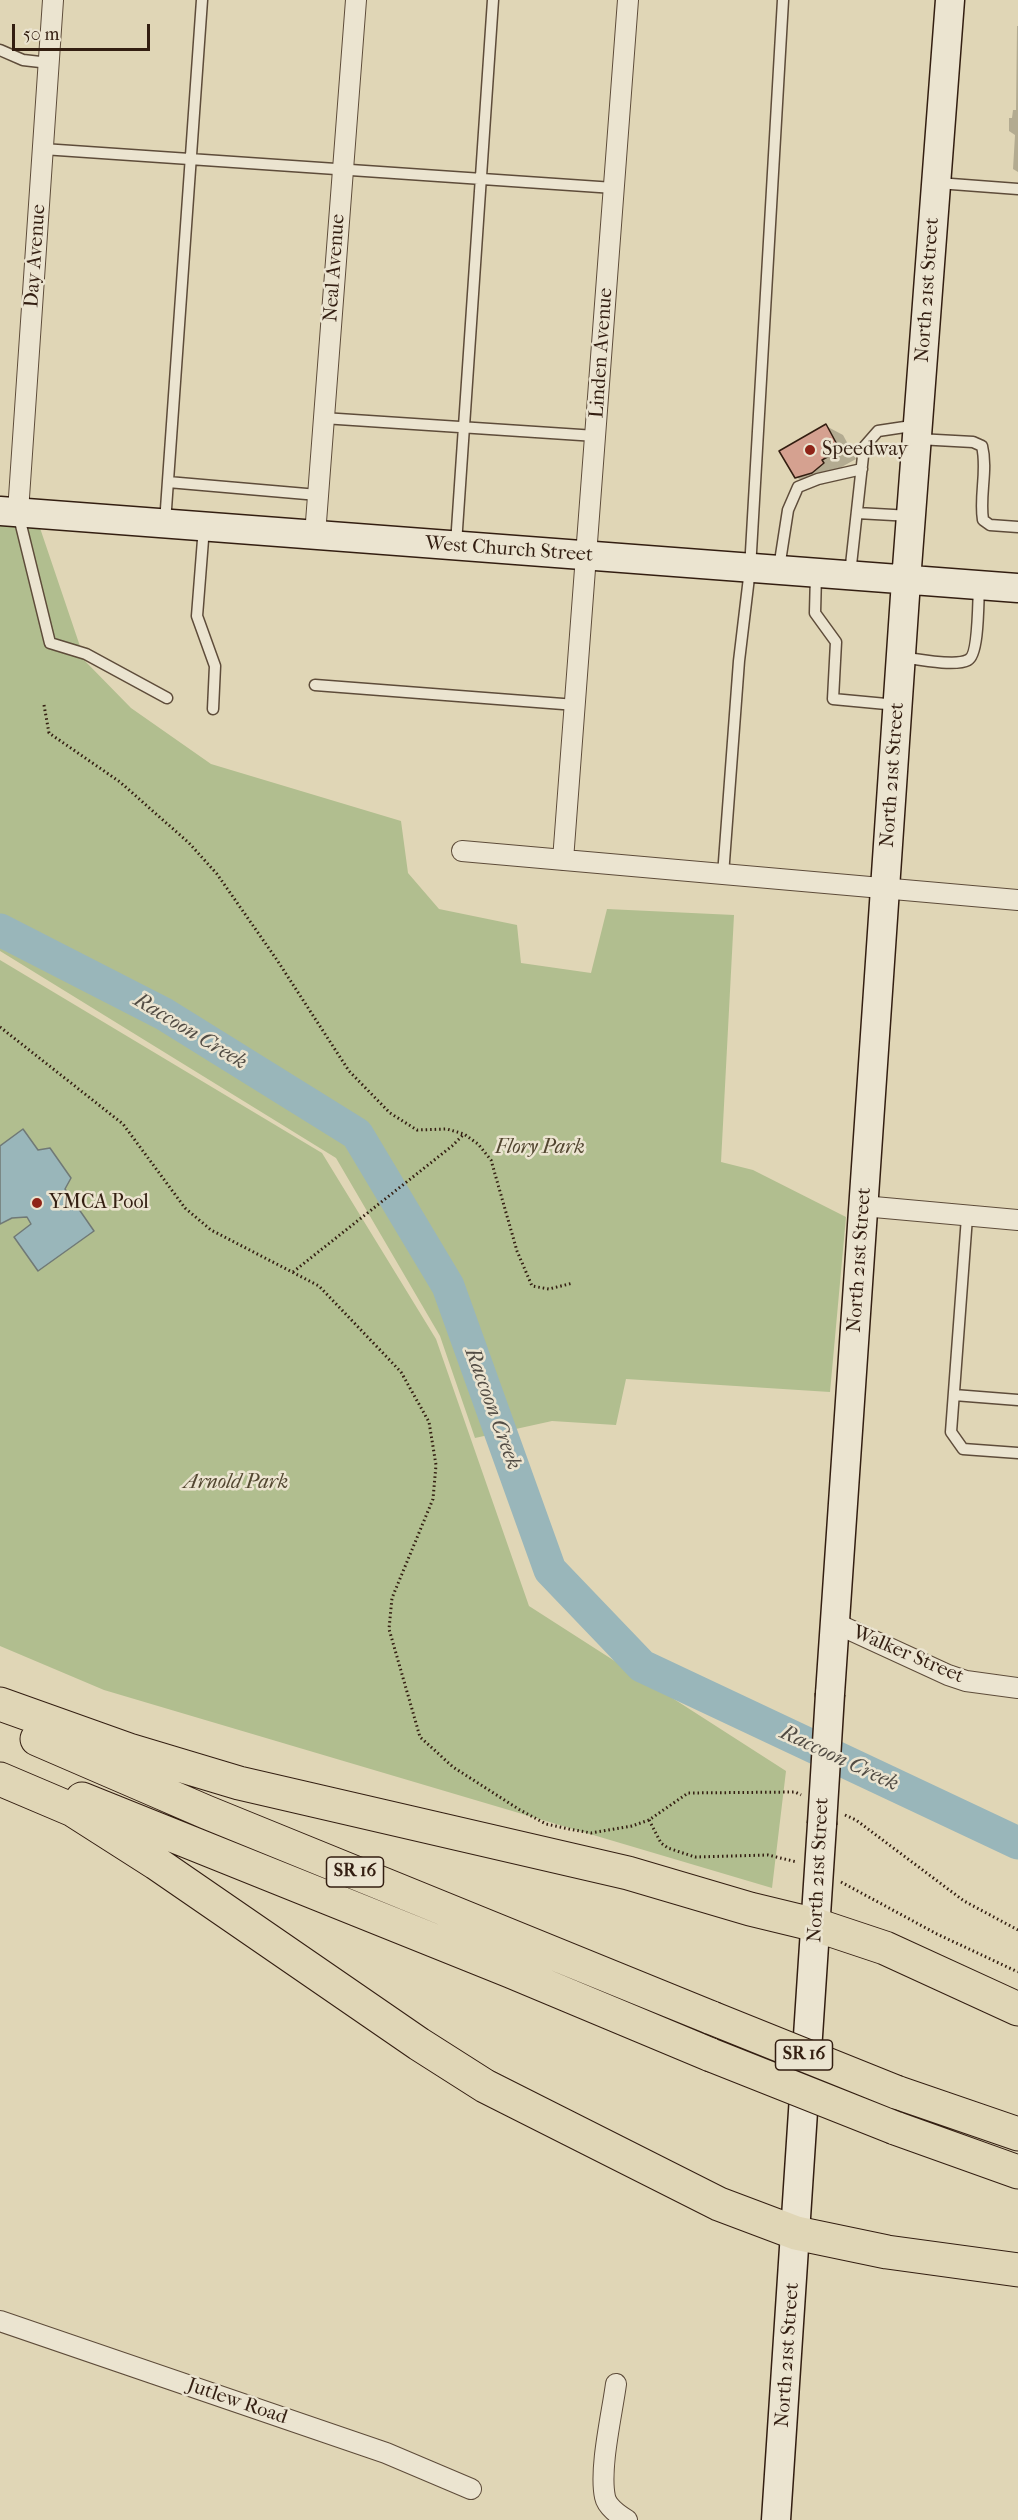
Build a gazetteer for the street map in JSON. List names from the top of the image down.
{
  "streets": {
    "highway": ["SR 16"],
    "main road": ["North 21st Street", "West Church Street"],
    "street": [
      "Day Avenue",
      "Neal Avenue",
      "Linden Avenue",
      "Walker Street",
      "Jutlew Road"
    ]
  },
  "crossings": [
    ["Day Avenue", "West Church Street"],
    ["Neal Avenue", "West Church Street"],
    ["North 21st Street", "West Church Street"],
    ["North 21st Street", "Walker Street"],
    ["Linden Avenue", "West Church Street"]
  ],
  "water": ["Raccoon Creek"],
  "parks": ["Flory Park", "Arnold Park"],
  "places": ["Speedway", "YMCA Pool"],
  "scale_bar": "50 m"
}
